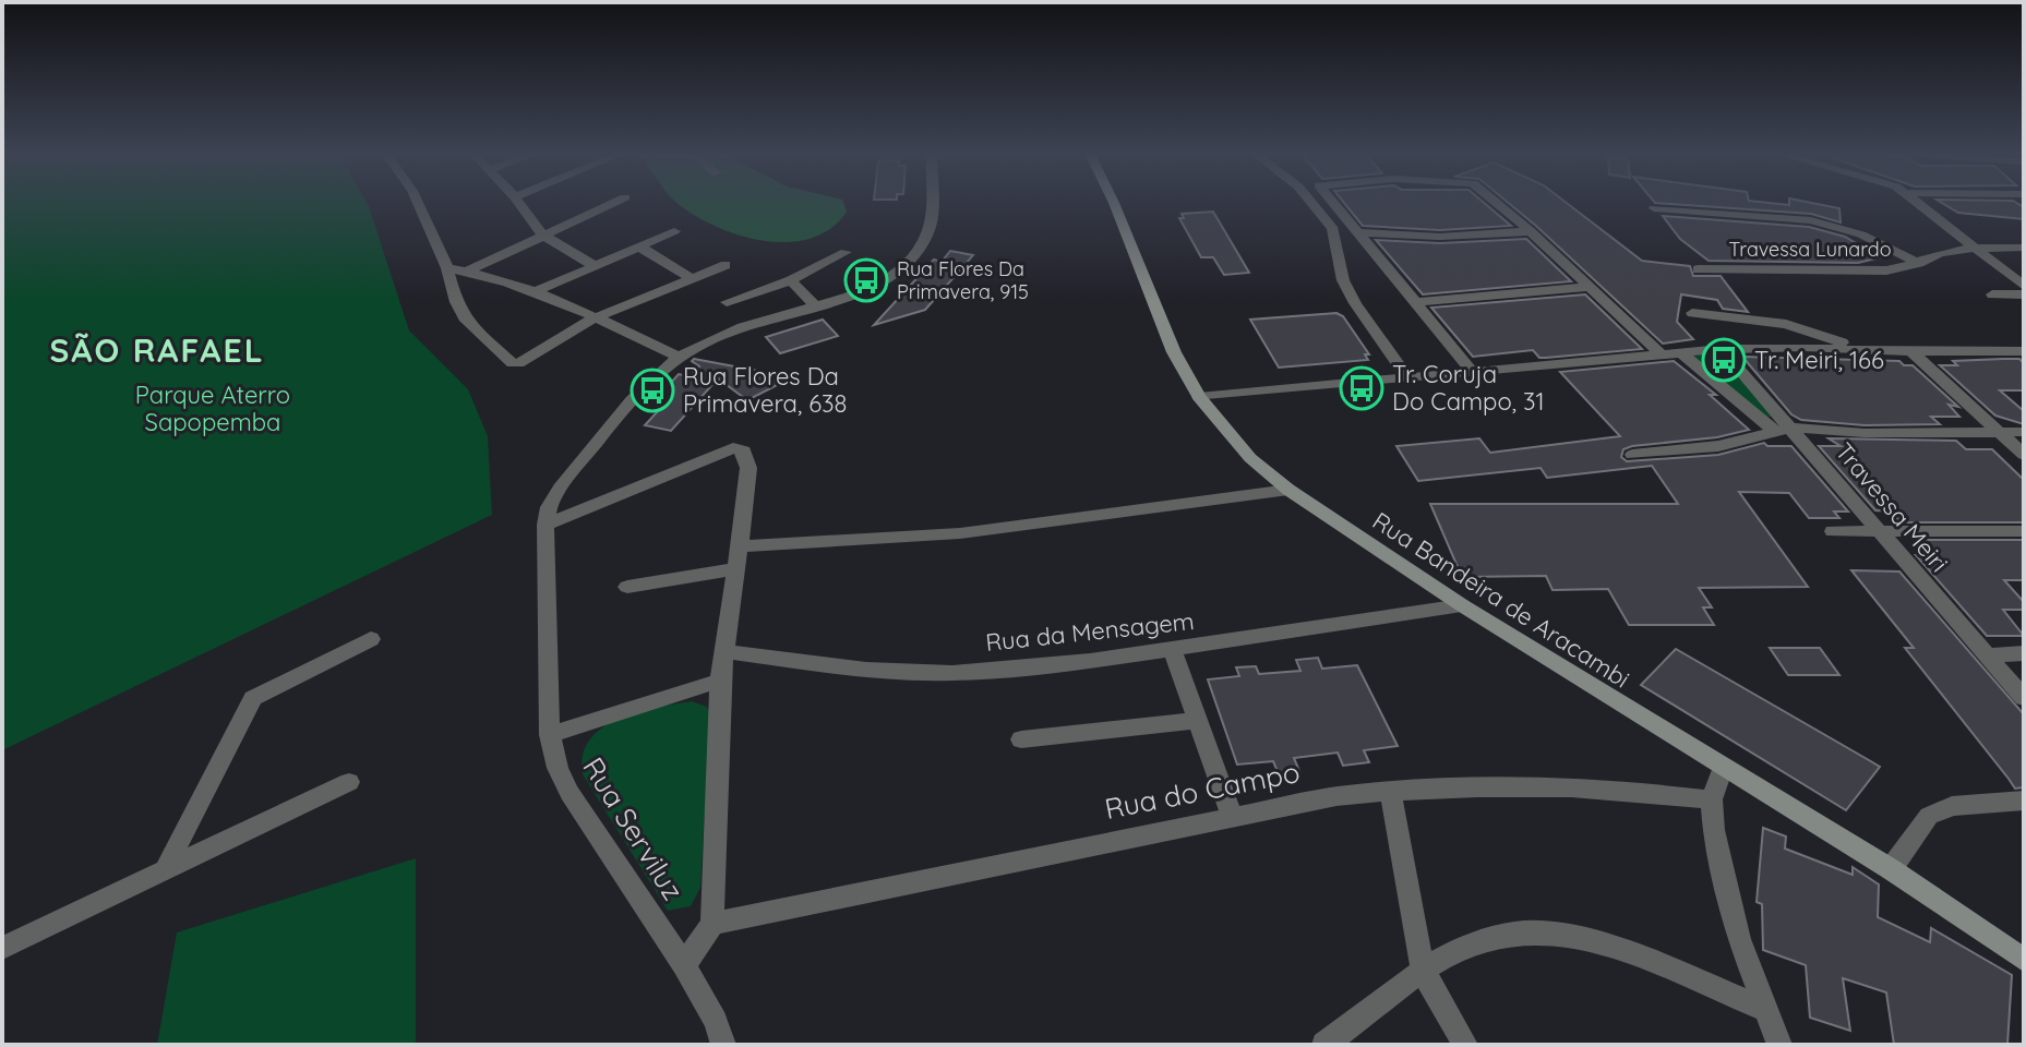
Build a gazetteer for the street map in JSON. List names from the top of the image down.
{
  "streets": {
    "main road": ["Rua Bandeira de Aracambi"],
    "street": [
      "Travessa Lunardo",
      "Travessa Meiri",
      "Rua da Mensagem",
      "Rua do Campo",
      "Rua Serviluz"
    ]
  },
  "crossings": [
    ["Rua Bandeira de Aracambi", "Rua da Mensagem"]
  ],
  "districts": ["SÃO RAFAEL"],
  "parks": ["Parque Aterro Sapopemba"],
  "places": {
    "bus stop": [
      "Rua Flores Da Primavera, 915",
      "Tr. Meiri, 166",
      "Tr. Coruja Do Campo, 31",
      "Rua Flores Da Primavera, 638"
    ]
  }
}
